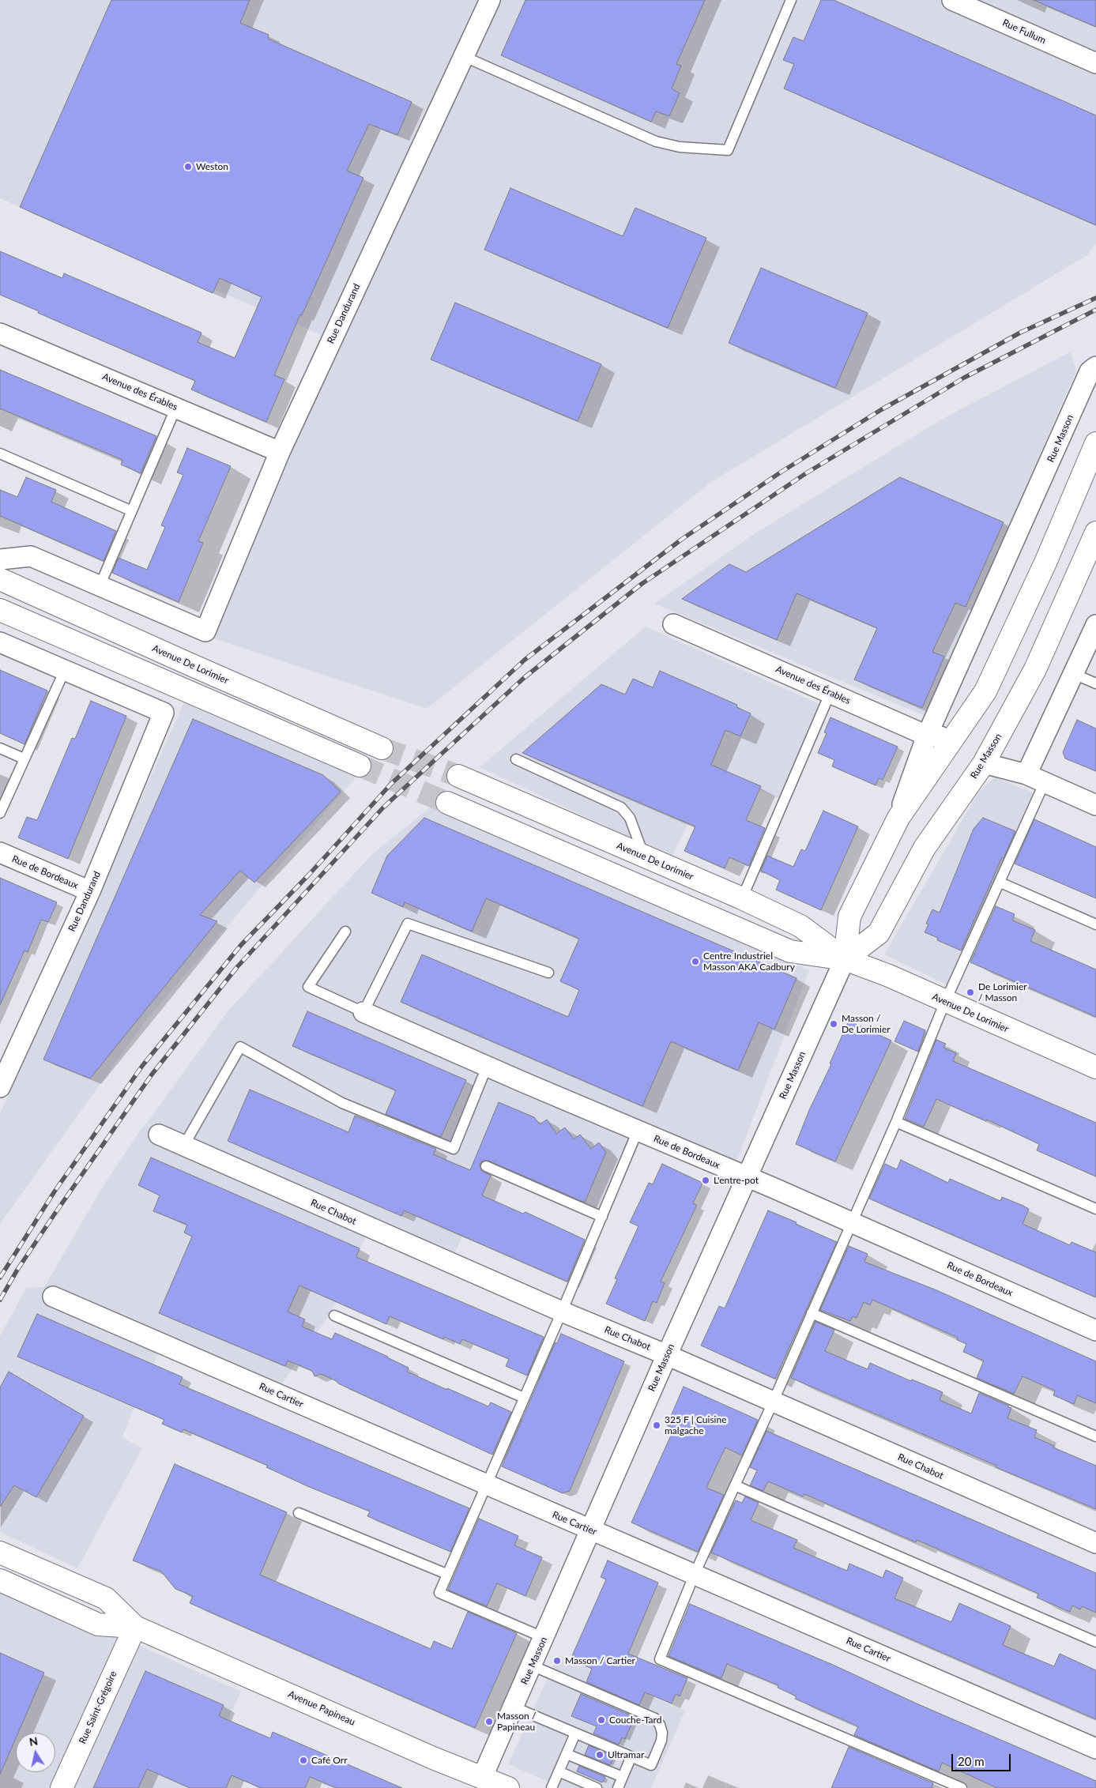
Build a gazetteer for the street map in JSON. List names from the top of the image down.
{
  "streets": {
    "main road": [
      "Rue Masson",
      "Avenue De Lorimier",
      "Rue Saint-Grégoire",
      "Avenue Papineau"
    ],
    "street": [
      "Rue Fullum",
      "Rue Dandurand",
      "Avenue des Érables",
      "Rue de Bordeaux",
      "Rue Chabot",
      "Rue Cartier"
    ]
  },
  "crossings": [
    ["Rue Dandurand", "Avenue des Érables"],
    ["Rue Dandurand", "Rue de Bordeaux"],
    ["Avenue des Érables", "Rue Masson"],
    ["Rue Masson", "Avenue De Lorimier"],
    ["Rue Masson", "Rue de Bordeaux"],
    ["Rue Masson", "Rue Chabot"],
    ["Rue Masson", "Rue Cartier"],
    ["Rue Masson", "Avenue Papineau"],
    ["Rue Saint-Grégoire", "Avenue Papineau"]
  ],
  "places": [
    "Weston",
    "Centre Industriel Masson AKA Cadbury",
    "De Lorimier / Masson",
    "Masson / De Lorimier",
    "L'entre-pot",
    "325 F | Cuisine malgache",
    "Masson / Cartier",
    "Couche-Tard",
    "Masson / Papineau",
    "Ultramar",
    "Café Orr"
  ],
  "scale_bar": "20 m",
  "north": "top"
}
